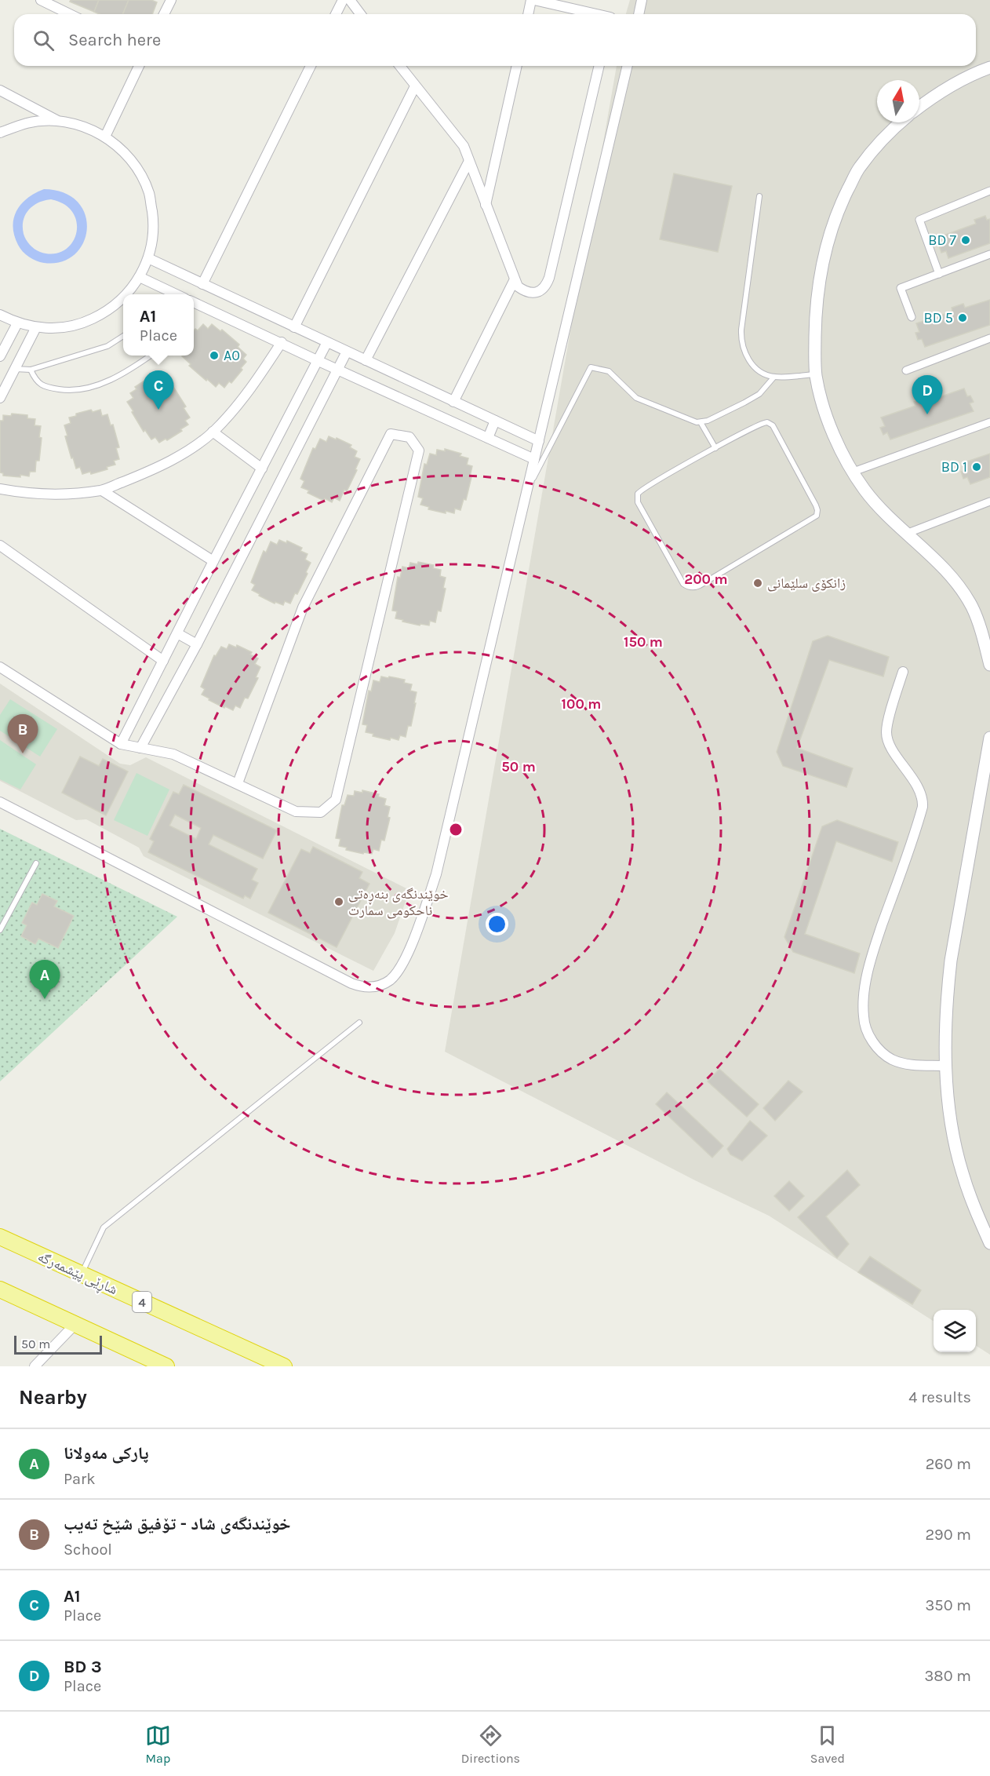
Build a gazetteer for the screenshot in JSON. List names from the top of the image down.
{
  "streets": {
    "highway": ["شاڕێی پێشمەرگە", "4"]
  },
  "places": [
    "BD 7",
    "BD 5",
    "A0",
    "BD 1",
    "زانکۆی سلێمانی",
    "خوێندنگەی بنەڕەتی ناحکومی سمارت"
  ],
  "scale_bar": "50 m",
  "north": "top",
  "page": {
    "search": "Search here",
    "popup": ["A1", "Place"],
    "pins": [
      "C",
      "D",
      "B",
      "A"
    ],
    "scale": "50 m",
    "heading": ["Nearby", "4 results"],
    "list": [
      {
        "mark": "A",
        "name": "پارکی مەولانا",
        "note": "Park",
        "value": "260 m"
      },
      {
        "mark": "B",
        "name": "خوێندنگەی شاد - تۆفیق شێخ تەیب",
        "note": "School",
        "value": "290 m"
      },
      {
        "mark": "C",
        "name": "A1",
        "note": "Place",
        "value": "350 m"
      },
      {
        "mark": "D",
        "name": "BD 3",
        "note": "Place",
        "value": "380 m"
      }
    ],
    "nav": ["Map", "Directions", "Saved"]
  },
  "rings": [
    "200 m",
    "150 m",
    "100 m",
    "50 m"
  ]
}
